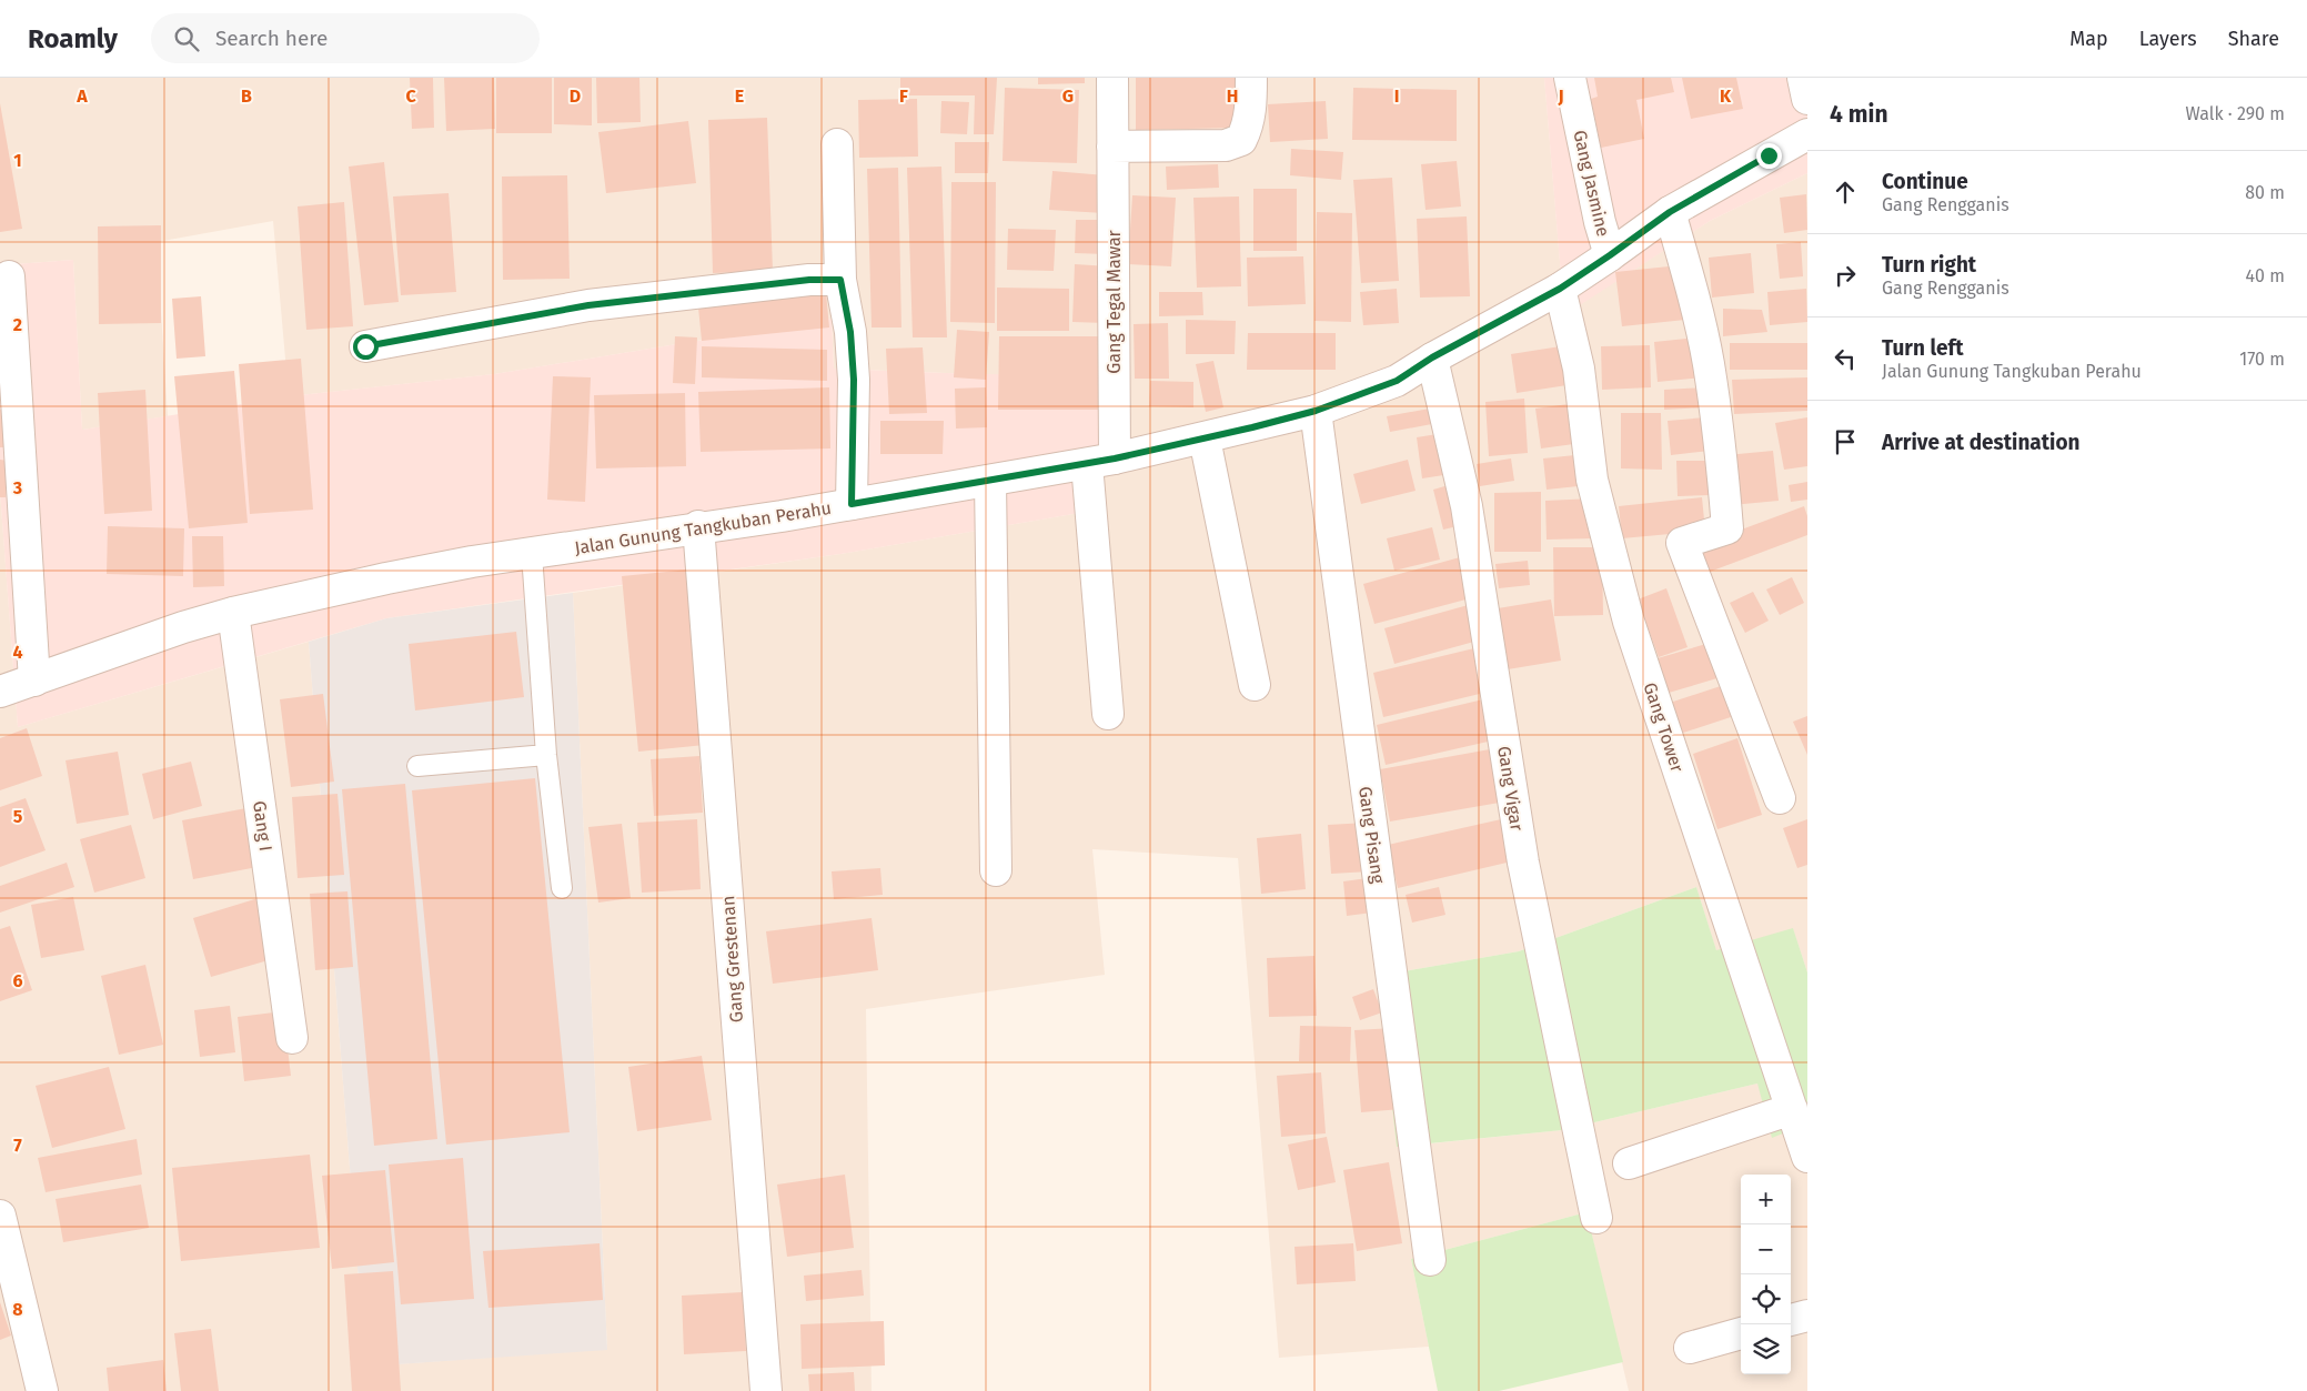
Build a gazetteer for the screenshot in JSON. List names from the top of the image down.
{
  "streets": {
    "street": [
      "Gang Jasmine",
      "Gang Tegal Mawar",
      "Jalan Gunung Tangkuban Perahu",
      "Gang Tower",
      "Gang Vigar",
      "Gang I",
      "Gang Pisang",
      "Gang Grestenan"
    ]
  },
  "crossings": [
    ["Gang Jasmine", "Jalan Gunung Tangkuban Perahu"],
    ["Gang Tegal Mawar", "Jalan Gunung Tangkuban Perahu"],
    ["Jalan Gunung Tangkuban Perahu", "Gang Tower"],
    ["Jalan Gunung Tangkuban Perahu", "Gang Vigar"],
    ["Jalan Gunung Tangkuban Perahu", "Gang I"],
    ["Jalan Gunung Tangkuban Perahu", "Gang Pisang"],
    ["Jalan Gunung Tangkuban Perahu", "Gang Grestenan"]
  ],
  "page": {
    "header": "Roamly",
    "search": "Search here",
    "nav": ["Map", "Layers", "Share"],
    "heading": ["4 min", "Walk · 290 m"],
    "list": [
      ["Continue", "Gang Rengganis", "80 m"],
      ["Turn right", "Gang Rengganis", "40 m"],
      ["Turn left", "Jalan Gunung Tangkuban Perahu", "170 m"],
      "Arrive at destination"
    ],
    "map_buttons": ["+", "−"]
  },
  "grid": {
    "columns": [
      "A",
      "B",
      "C",
      "D",
      "E",
      "F",
      "G",
      "H",
      "I",
      "J",
      "K"
    ],
    "rows": [
      "1",
      "2",
      "3",
      "4",
      "5",
      "6",
      "7",
      "8"
    ]
  }
}
